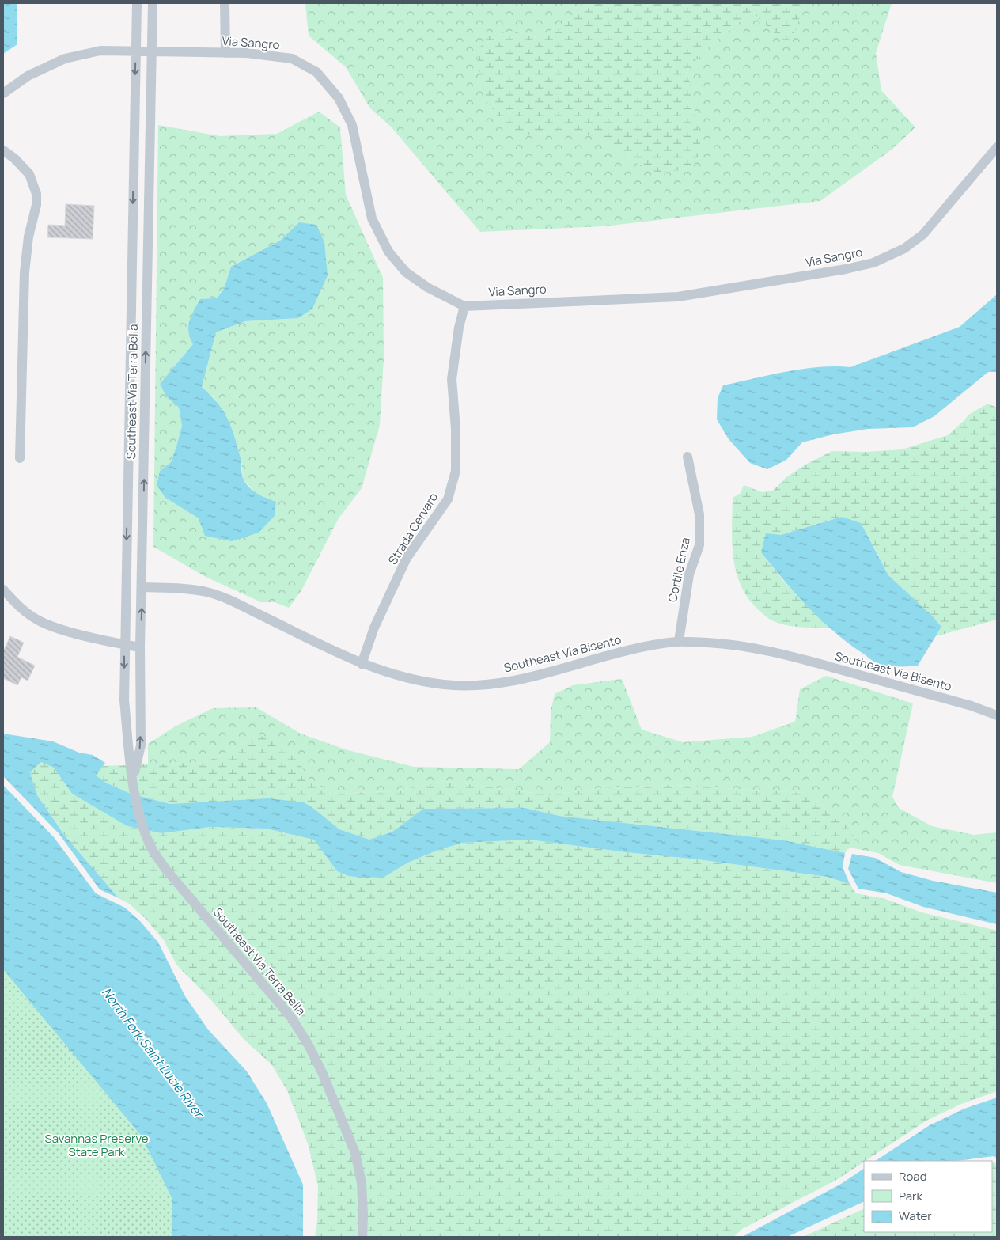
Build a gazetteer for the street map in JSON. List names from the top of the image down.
{
  "streets": {
    "street": [
      "Via Sangro",
      "Southeast Via Terra Bella",
      "Strada Cervaro",
      "Cortile Enza",
      "Southeast Via Bisento"
    ]
  },
  "crossings": [
    ["Via Sangro", "Southeast Via Terra Bella"],
    ["Via Sangro", "Strada Cervaro"],
    ["Southeast Via Terra Bella", "Southeast Via Bisento"],
    ["Strada Cervaro", "Southeast Via Bisento"],
    ["Cortile Enza", "Southeast Via Bisento"]
  ],
  "water": ["North Fork Saint Lucie River"],
  "parks": ["Savannas Preserve State Park"],
  "legend": ["Road", "Park", "Water"]
}
